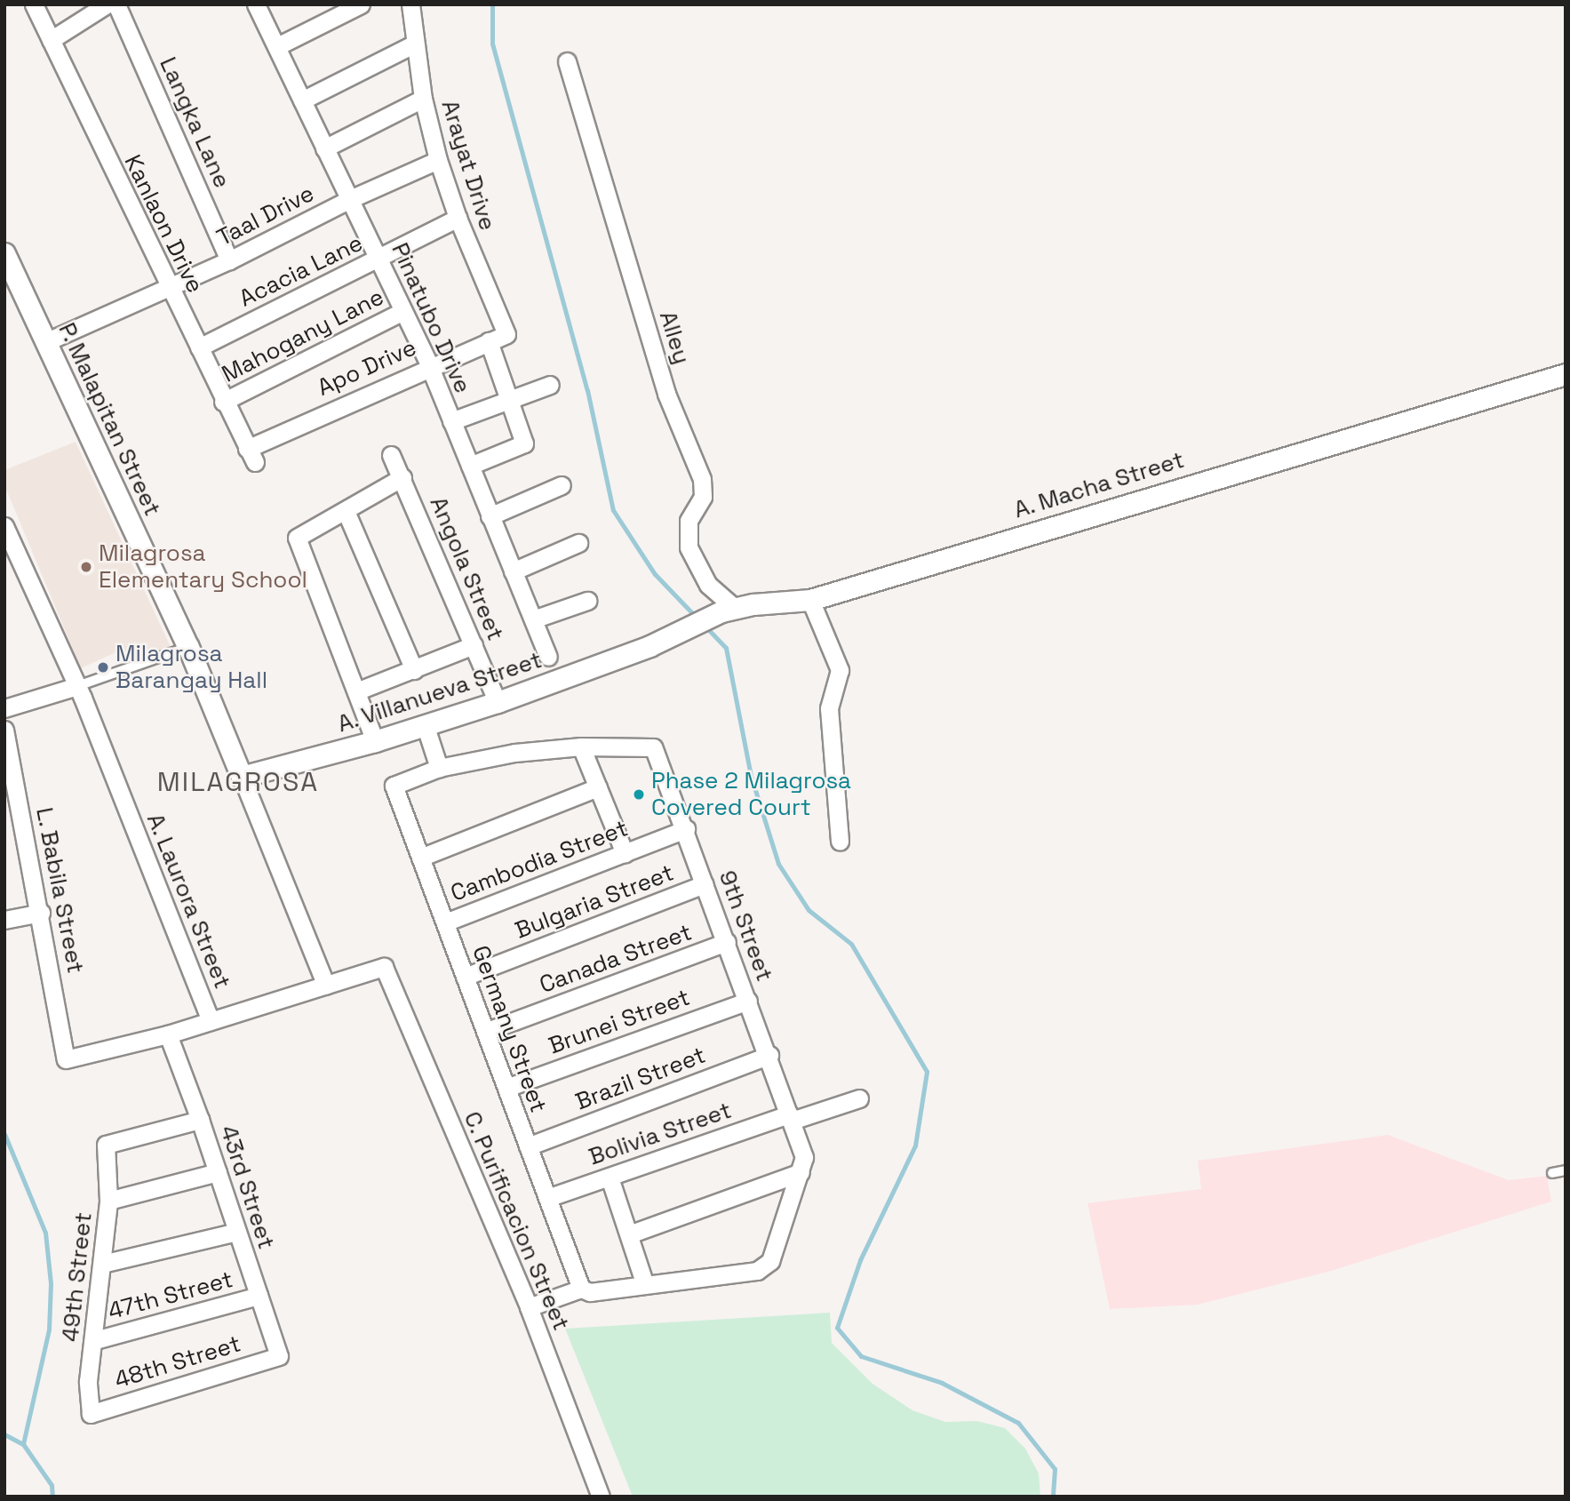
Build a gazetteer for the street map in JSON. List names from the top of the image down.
{
  "streets": {
    "street": [
      "Langka Lane",
      "Arayat Drive",
      "Taal Drive",
      "Kanlaon Drive",
      "Acacia Lane",
      "Pinatubo Drive",
      "Mahogany Lane",
      "Alley",
      "Apo Drive",
      "P. Malapitan Street",
      "A. Macha Street",
      "Angola Street",
      "A. Villanueva Street",
      "Cambodia Street",
      "L. Babila Street",
      "A. Laurora Street",
      "Bulgaria Street",
      "9th Street",
      "Canada Street",
      "Brunei Street",
      "Germany Street",
      "Brazil Street",
      "Bolivia Street",
      "43rd Street",
      "C. Purificacion Street",
      "49th Street",
      "47th Street",
      "48th Street"
    ]
  },
  "crossings": [
    ["Langka Lane", "Taal Drive"],
    ["Arayat Drive", "Taal Drive"],
    ["Arayat Drive", "Acacia Lane"],
    ["Arayat Drive", "Apo Drive"],
    ["Taal Drive", "Kanlaon Drive"],
    ["Taal Drive", "Pinatubo Drive"],
    ["Taal Drive", "P. Malapitan Street"],
    ["Kanlaon Drive", "Acacia Lane"],
    ["Kanlaon Drive", "Mahogany Lane"],
    ["Kanlaon Drive", "Apo Drive"],
    ["Acacia Lane", "Pinatubo Drive"],
    ["Pinatubo Drive", "Mahogany Lane"],
    ["Pinatubo Drive", "Apo Drive"],
    ["Alley", "A. Macha Street"],
    ["P. Malapitan Street", "A. Villanueva Street"],
    ["P. Malapitan Street", "C. Purificacion Street"],
    ["A. Macha Street", "A. Villanueva Street"],
    ["Angola Street", "A. Villanueva Street"],
    ["Cambodia Street", "9th Street"],
    ["Cambodia Street", "Germany Street"],
    ["L. Babila Street", "43rd Street"],
    ["Bulgaria Street", "9th Street"],
    ["Bulgaria Street", "Germany Street"],
    ["9th Street", "Canada Street"],
    ["9th Street", "Brunei Street"],
    ["9th Street", "Germany Street"],
    ["9th Street", "Brazil Street"],
    ["9th Street", "Bolivia Street"],
    ["9th Street", "C. Purificacion Street"],
    ["Canada Street", "Germany Street"],
    ["Brunei Street", "Germany Street"],
    ["Germany Street", "Brazil Street"],
    ["Germany Street", "Bolivia Street"],
    ["43rd Street", "49th Street"],
    ["43rd Street", "47th Street"],
    ["43rd Street", "48th Street"],
    ["49th Street", "47th Street"],
    ["49th Street", "48th Street"]
  ],
  "districts": ["MILAGROSA"],
  "places": ["Milagrosa Elementary School", "Milagrosa Barangay Hall", "Phase 2 Milagrosa Covered Court"]
}
